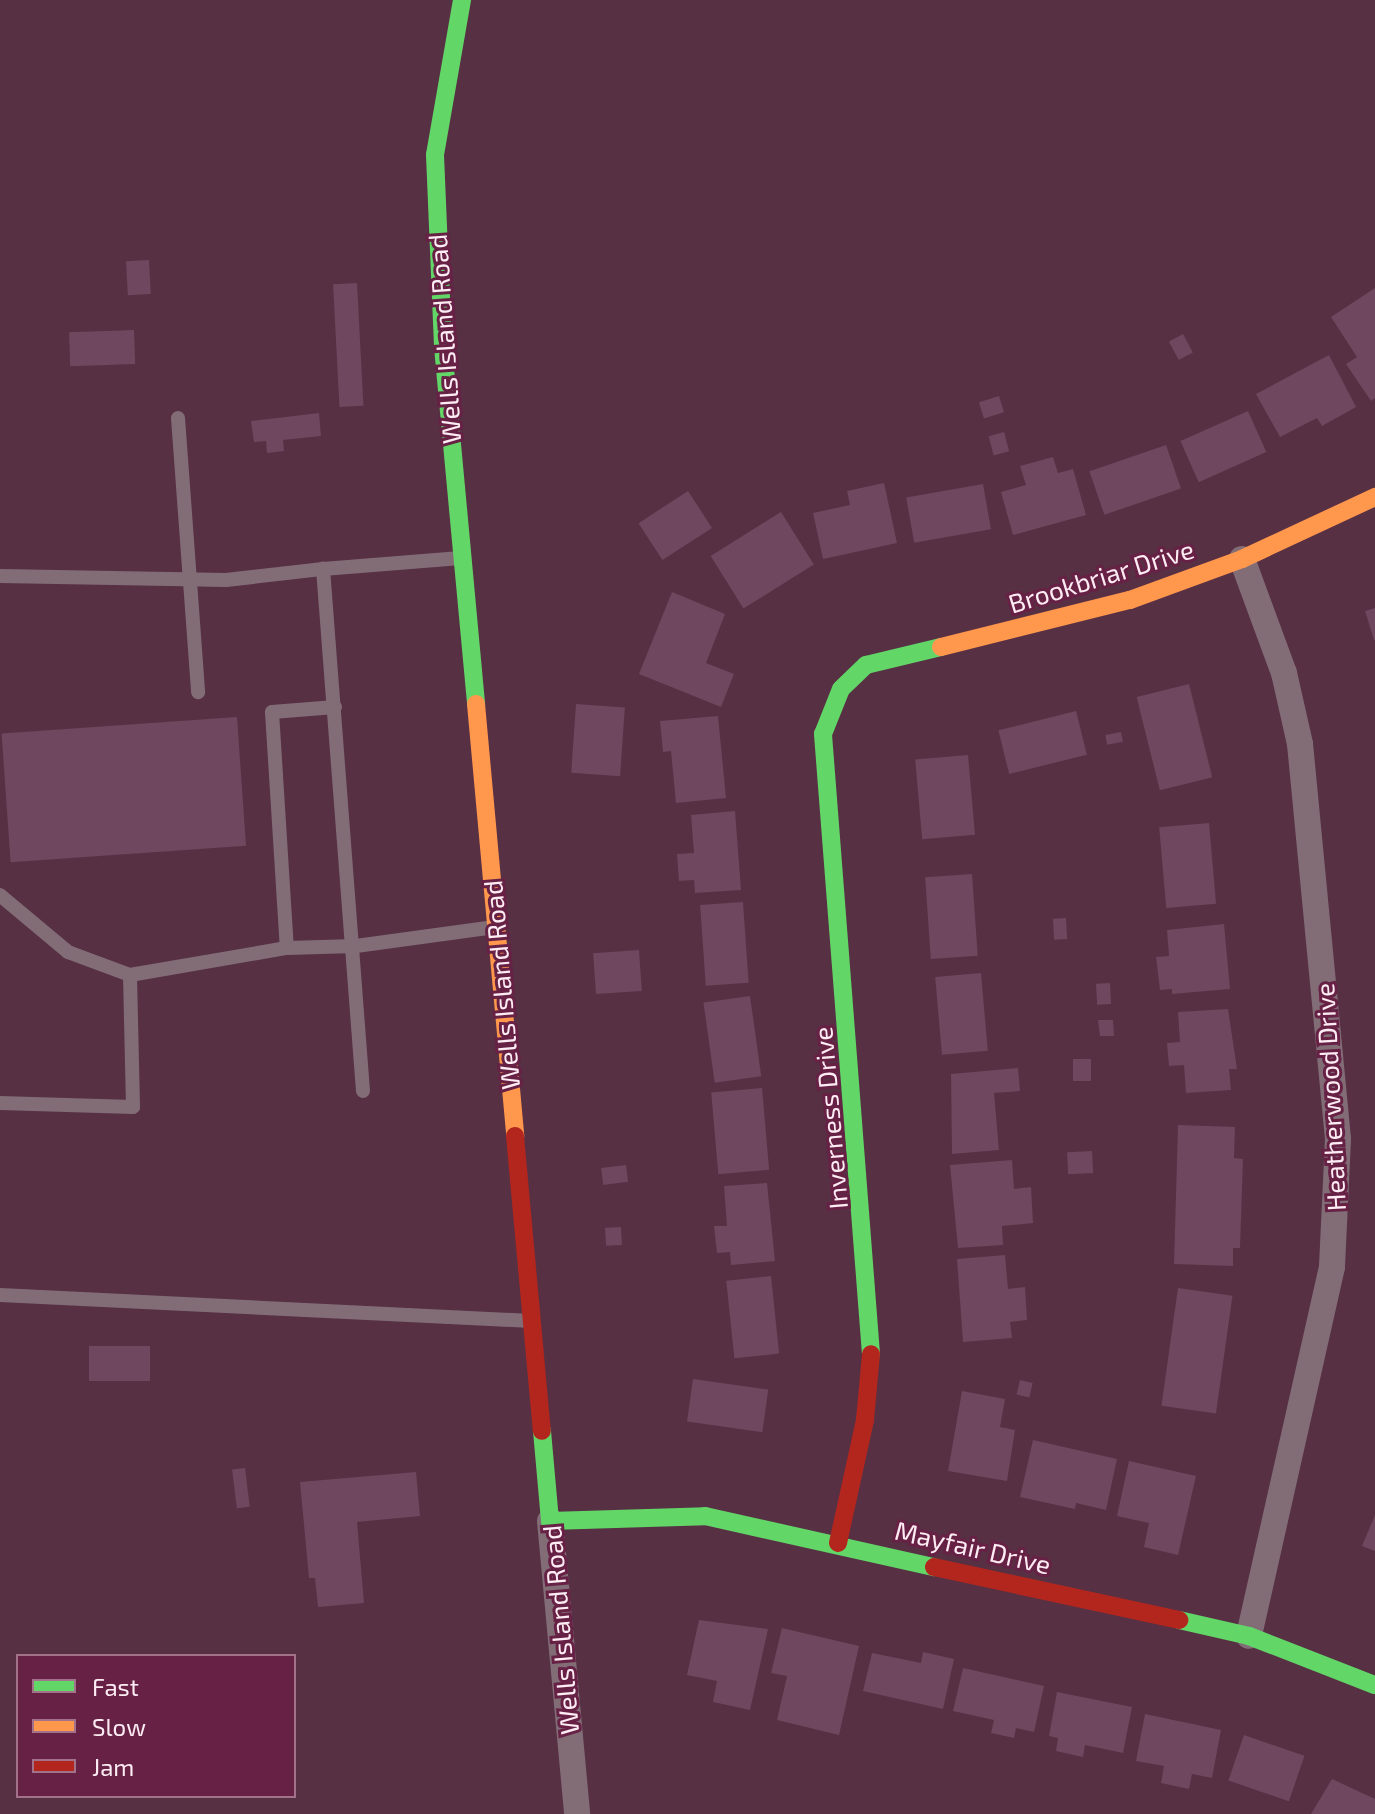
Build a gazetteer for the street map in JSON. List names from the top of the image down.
{
  "streets": {
    "street": [
      "Wells Island Road",
      "Brookbriar Drive",
      "Heatherwood Drive",
      "Inverness Drive",
      "Mayfair Drive"
    ]
  },
  "crossings": [
    ["Wells Island Road", "Mayfair Drive"],
    ["Brookbriar Drive", "Heatherwood Drive"],
    ["Brookbriar Drive", "Inverness Drive"],
    ["Heatherwood Drive", "Mayfair Drive"],
    ["Inverness Drive", "Mayfair Drive"]
  ],
  "legend": ["Fast", "Slow", "Jam"]
}
